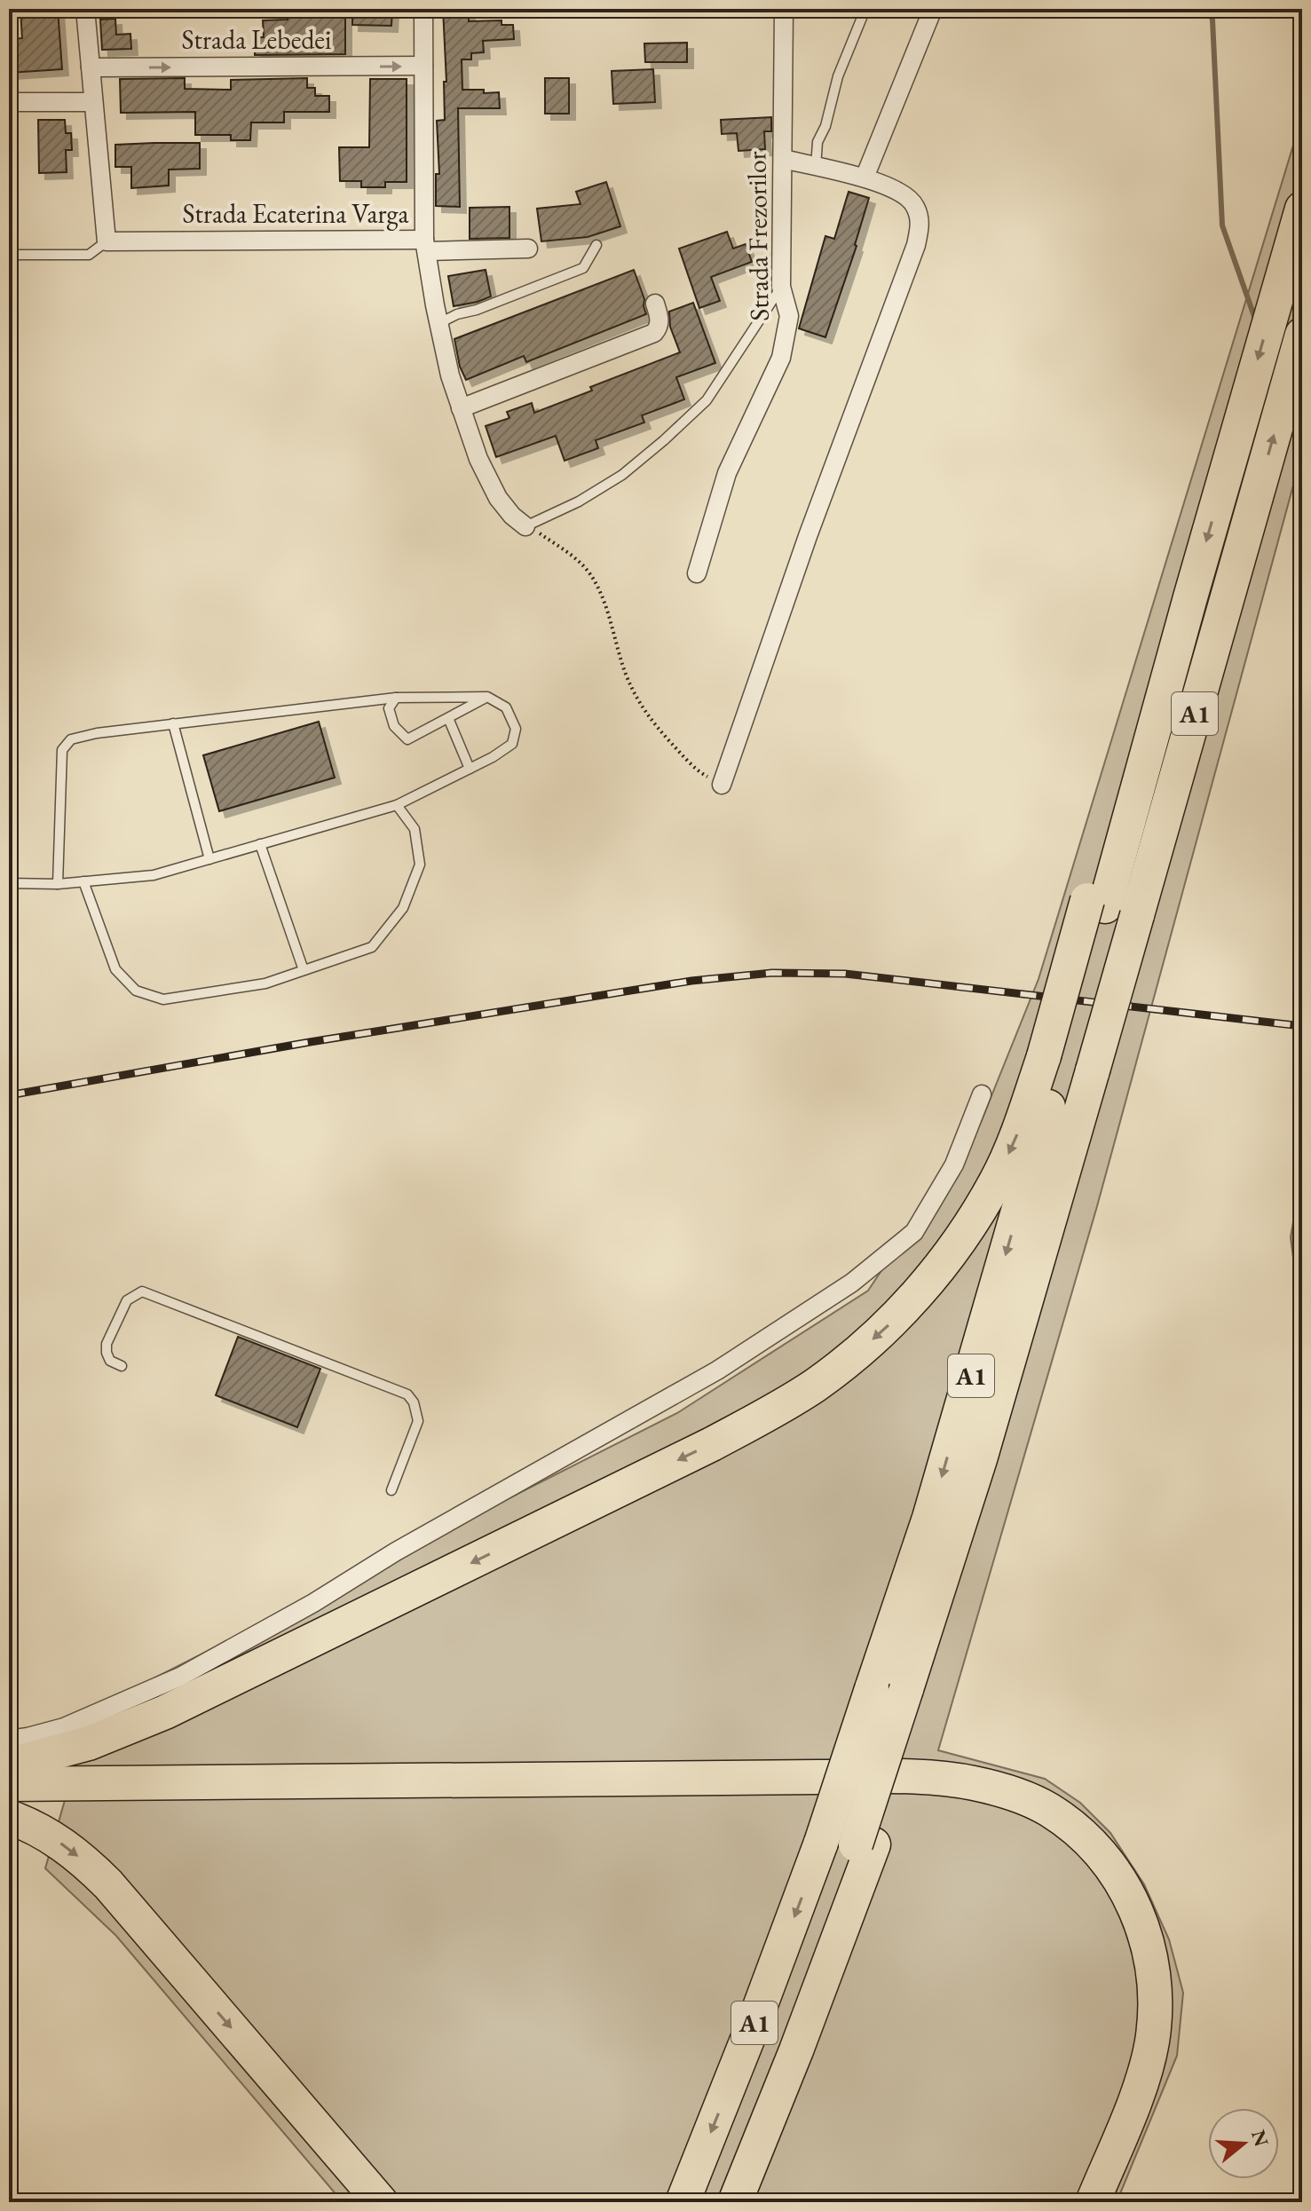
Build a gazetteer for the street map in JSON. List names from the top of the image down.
{
  "streets": {
    "highway": ["A1"],
    "street": ["Strada Lebedei", "Strada Ecaterina Varga", "Strada Frezorilor"]
  },
  "crossings": [
    ["Strada Lebedei", "Strada Ecaterina Varga"]
  ],
  "one_way": ["Strada Lebedei"],
  "north": "right"
}
